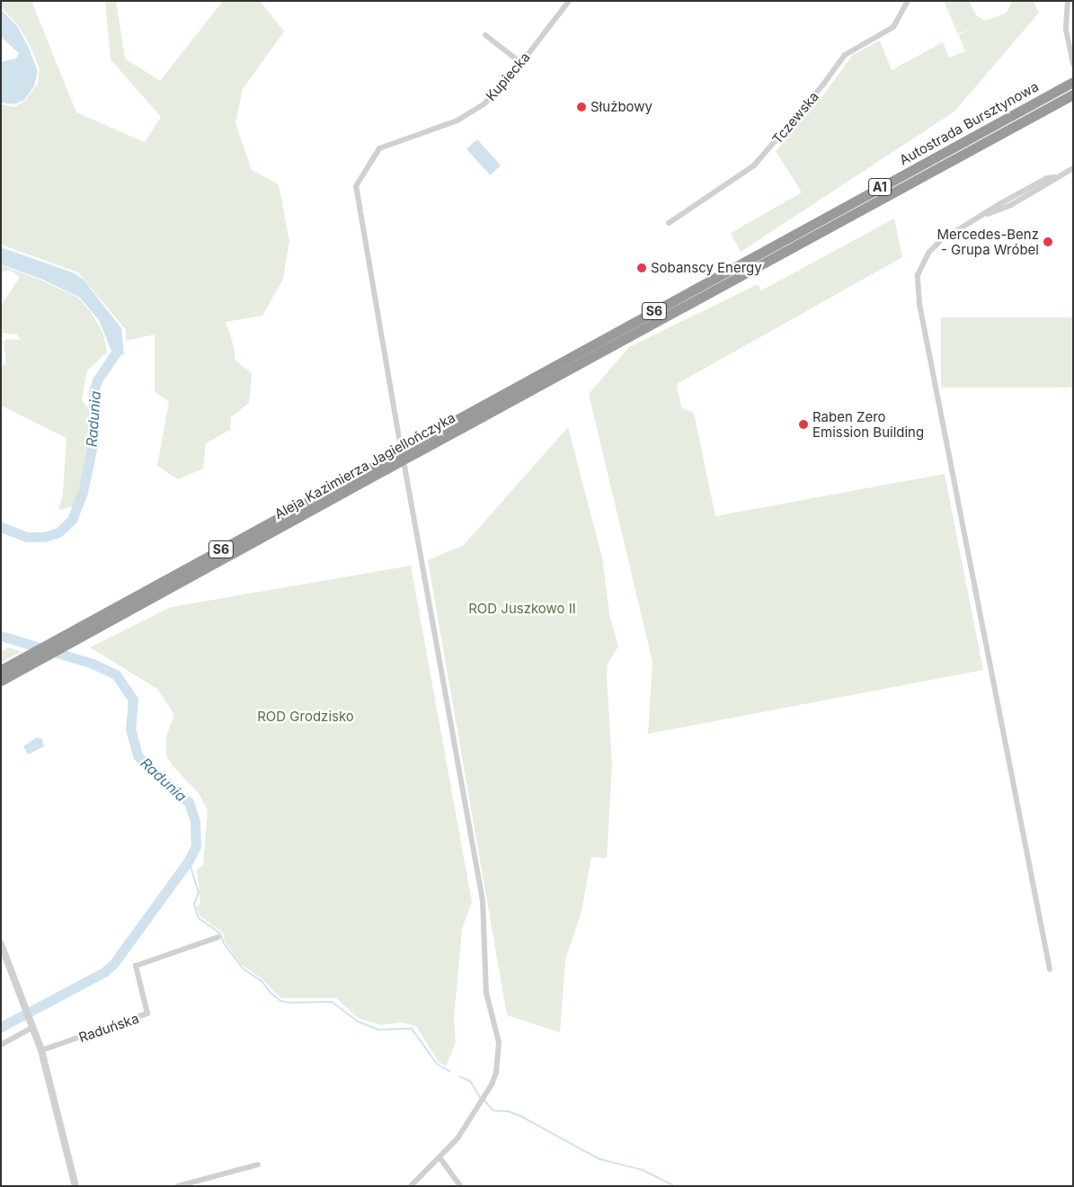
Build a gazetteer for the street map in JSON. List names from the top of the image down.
{
  "streets": {
    "highway": [
      "Autostrada Bursztynowa",
      "A1",
      "S6",
      "Aleja Kazimierza Jagiellończyka"
    ],
    "street": ["Kupiecka", "Tczewska", "Raduńska"]
  },
  "crossings": [
    ["Autostrada Bursztynowa", "Aleja Kazimierza Jagiellończyka"]
  ],
  "water": ["Radunia"],
  "parks": ["ROD Juszkowo II", "ROD Grodzisko"],
  "places": [
    "Służbowy",
    "Mercedes-Benz - Grupa Wróbel",
    "Sobanscy Energy",
    "Raben Zero Emission Building"
  ]
}
